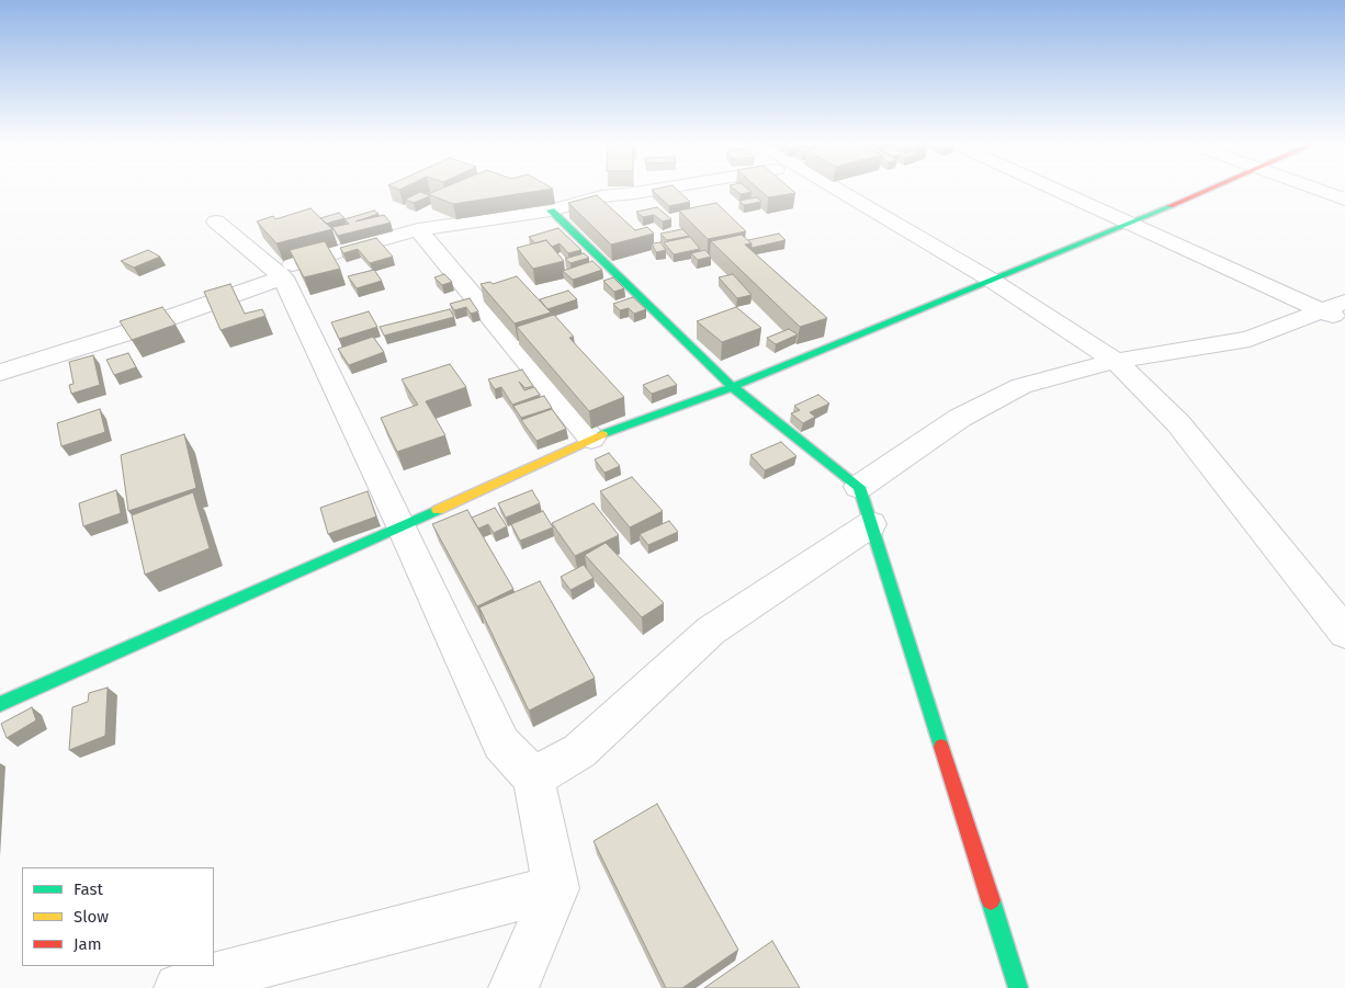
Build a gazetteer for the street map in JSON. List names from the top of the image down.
{
  "legend": ["Fast", "Slow", "Jam"]
}
